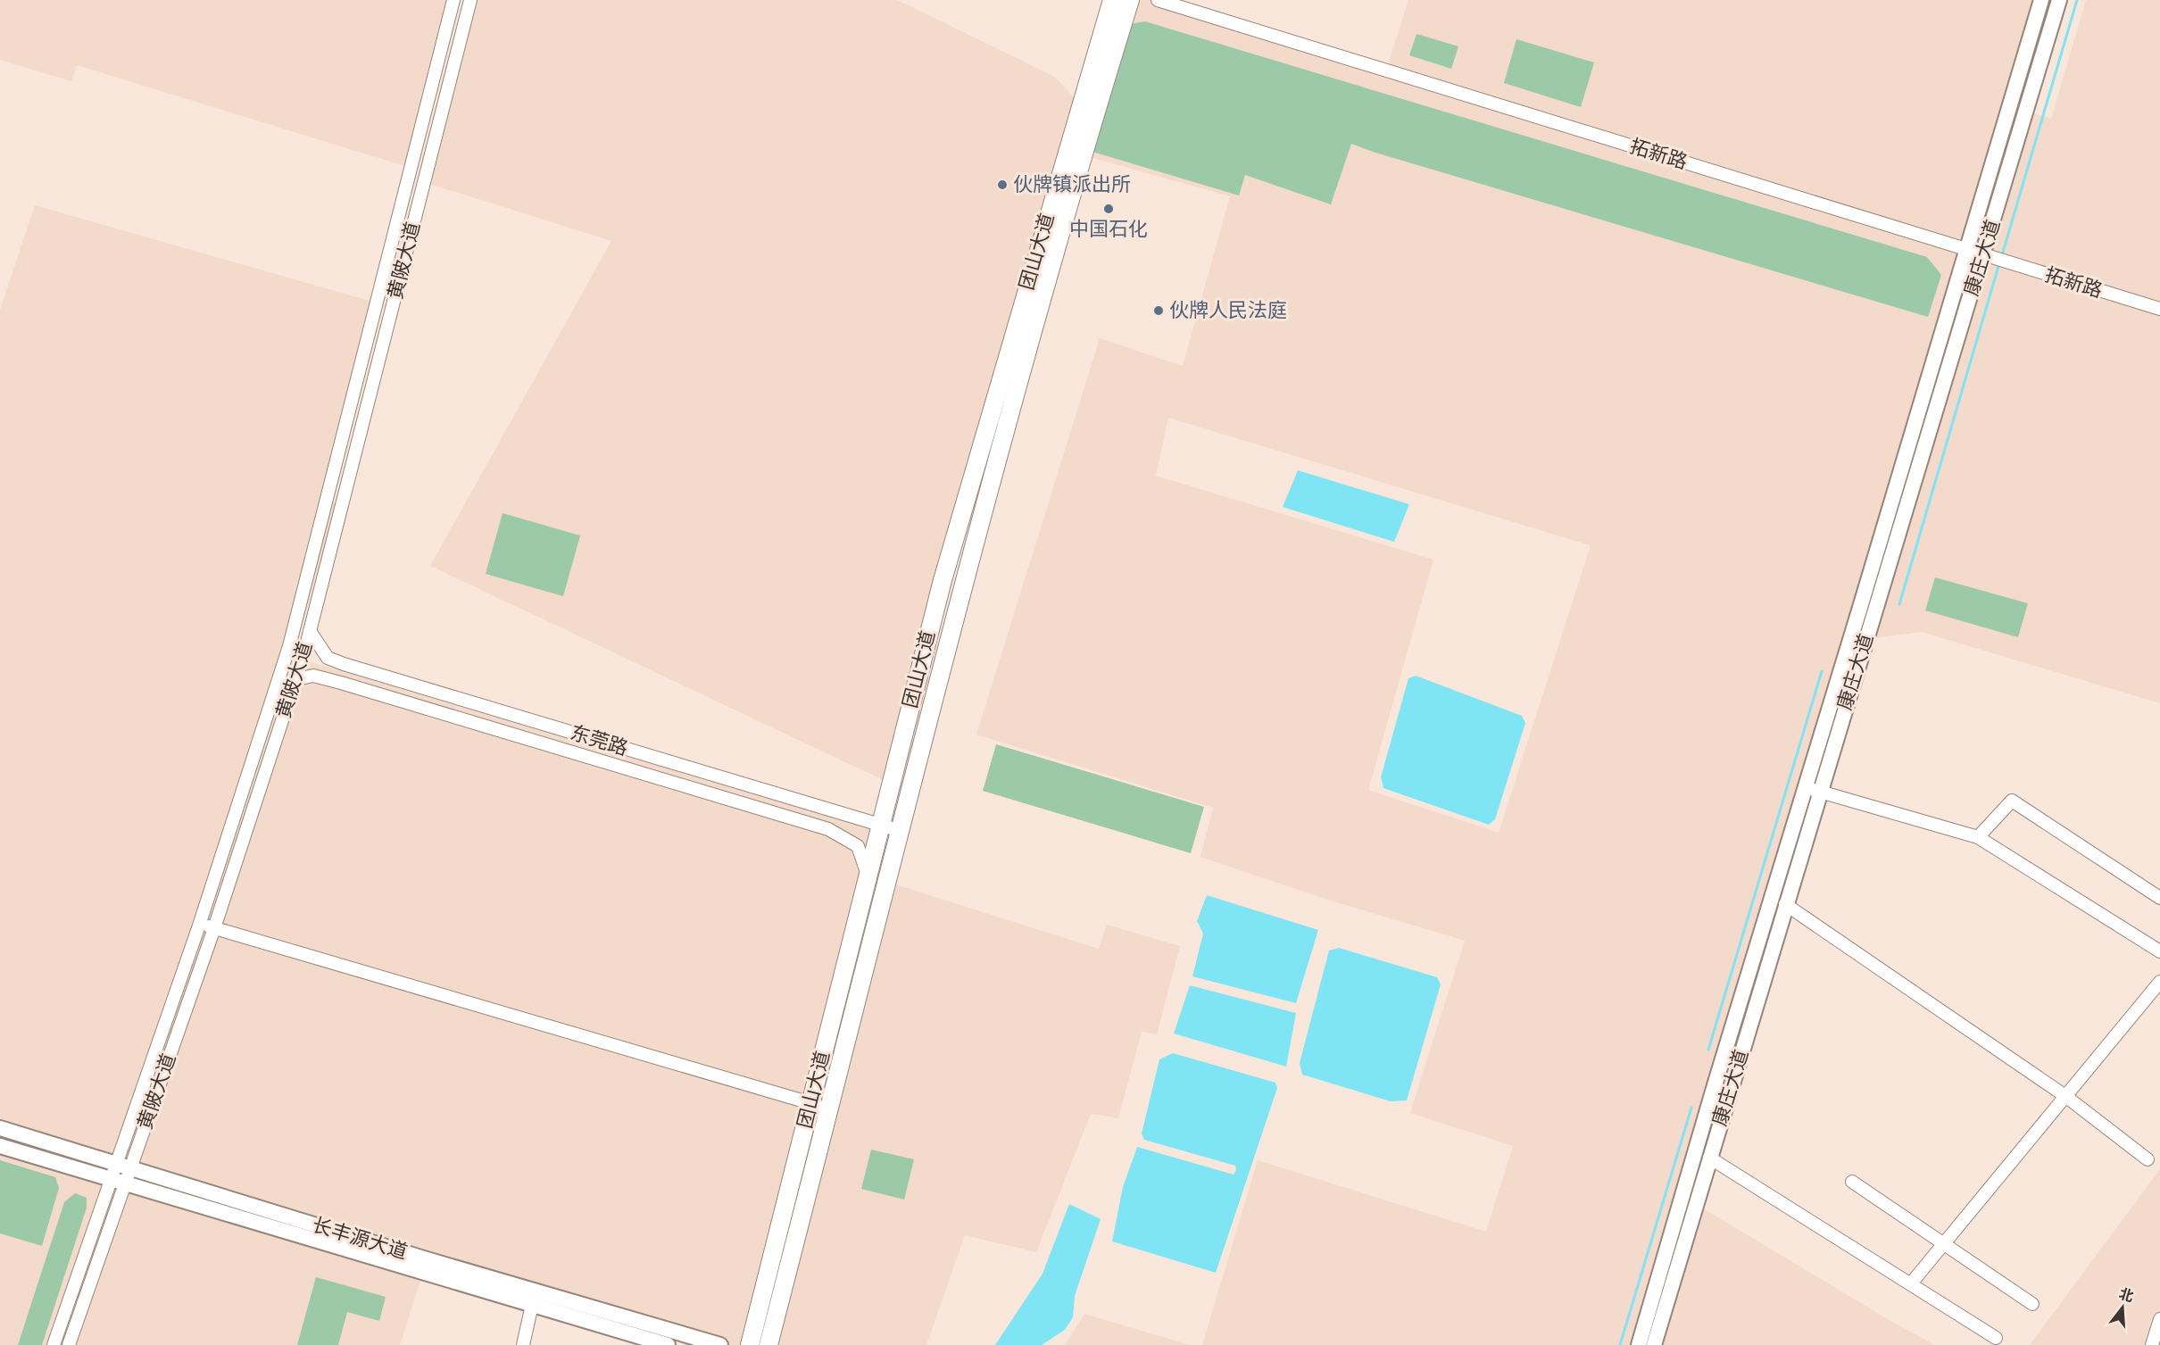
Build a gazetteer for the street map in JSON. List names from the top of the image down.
{
  "streets": {
    "highway": ["团山大道"],
    "main road": ["康庄大道", "长丰源大道"],
    "street": ["拓新路", "黄陂大道", "东莞路"]
  },
  "crossings": [
    ["拓新路", "康庄大道"],
    ["团山大道", "东莞路"],
    ["黄陂大道", "东莞路"],
    ["黄陂大道", "长丰源大道"]
  ],
  "places": ["伙牌镇派出所", "中国石化", "伙牌人民法庭"],
  "north": "top"
}
